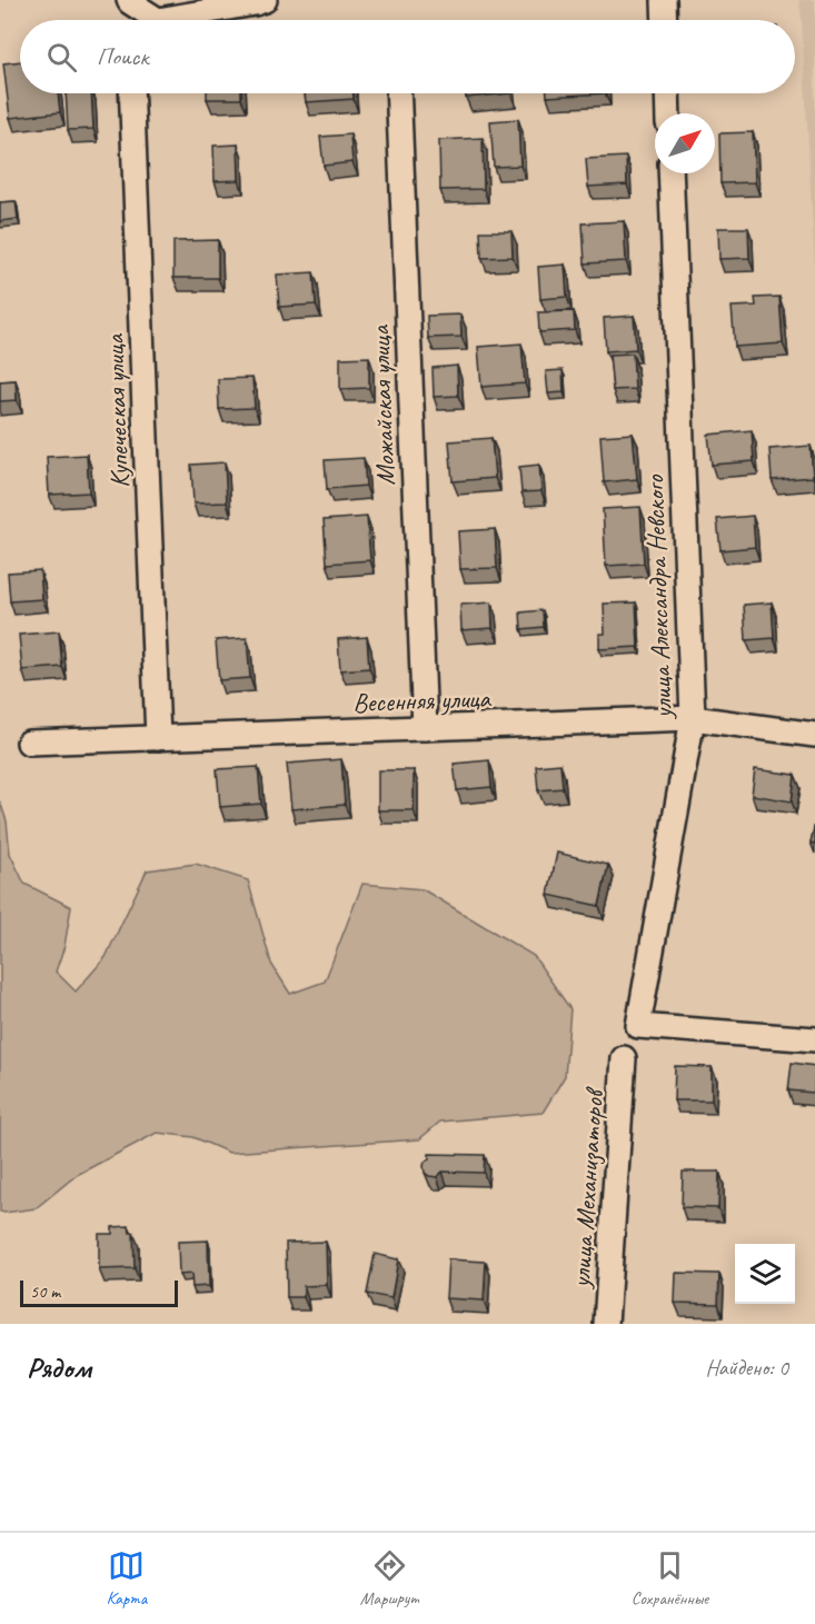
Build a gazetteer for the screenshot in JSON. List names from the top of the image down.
{
  "streets": {
    "street": [
      "Можайская улица",
      "Купеческая улица",
      "улица Александра Невского",
      "Весенняя улица",
      "улица Механизаторов"
    ]
  },
  "crossings": [
    ["Можайская улица", "Весенняя улица"],
    ["Купеческая улица", "Весенняя улица"],
    ["улица Александра Невского", "Весенняя улица"]
  ],
  "scale_bar": "50 m",
  "north": "top right",
  "page": {
    "search": "Поиск",
    "scale": "50 m",
    "heading": ["Рядом", "Найдено: 0"],
    "nav": ["Карта", "Маршрут", "Сохранённые"]
  }
}
